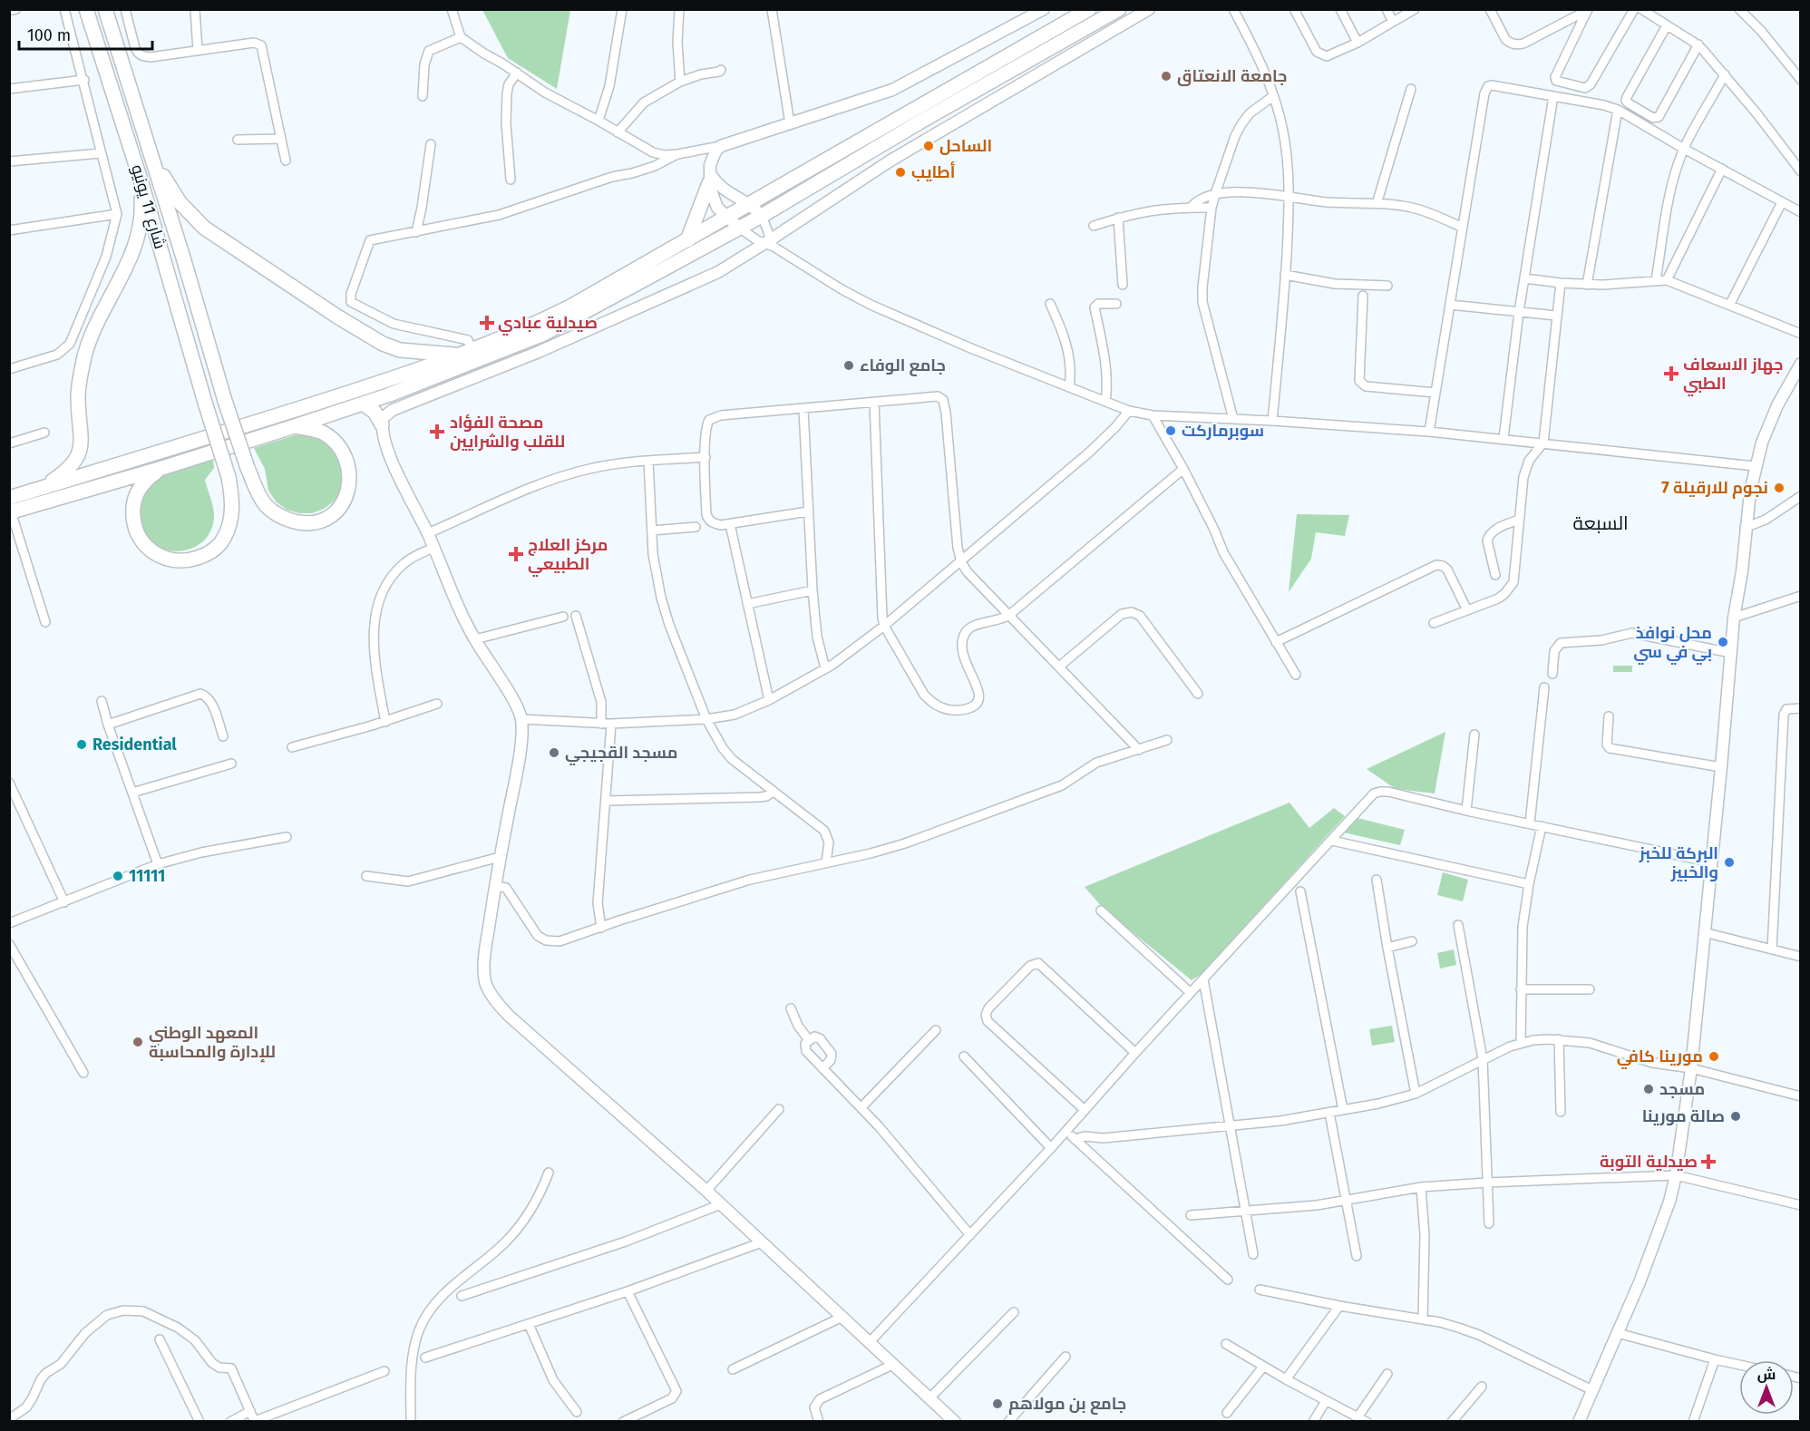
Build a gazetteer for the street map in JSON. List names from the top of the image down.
{
  "streets": {
    "highway": ["شارع 11 يونيو"]
  },
  "districts": ["السبعة"],
  "places": {
    "other": [
      "جامعة الانعتاق",
      "الساحل",
      "أطايب",
      "جامع الوفاء",
      "سوبرماركت",
      "7 نجوم للارقيلة",
      "محل نوافذ بي في سي",
      "Residential",
      "مسجد القجيجي",
      "البركة للخبز والخبيز",
      "11111",
      "المعهد الوطني للإدارة والمحاسبة",
      "مورينا كافي",
      "مسجد",
      "صالة مورينا",
      "جامع بن مولاهم"
    ],
    "health": [
      "صيدلية عبادي",
      "جهاز الاسعاف الطبي",
      "مصحة الفؤاد للقلب والشرايين",
      "مركز العلاج الطبيعي",
      "صيدلية التوبة"
    ]
  },
  "scale_bar": "100 m",
  "north": "top"
}
